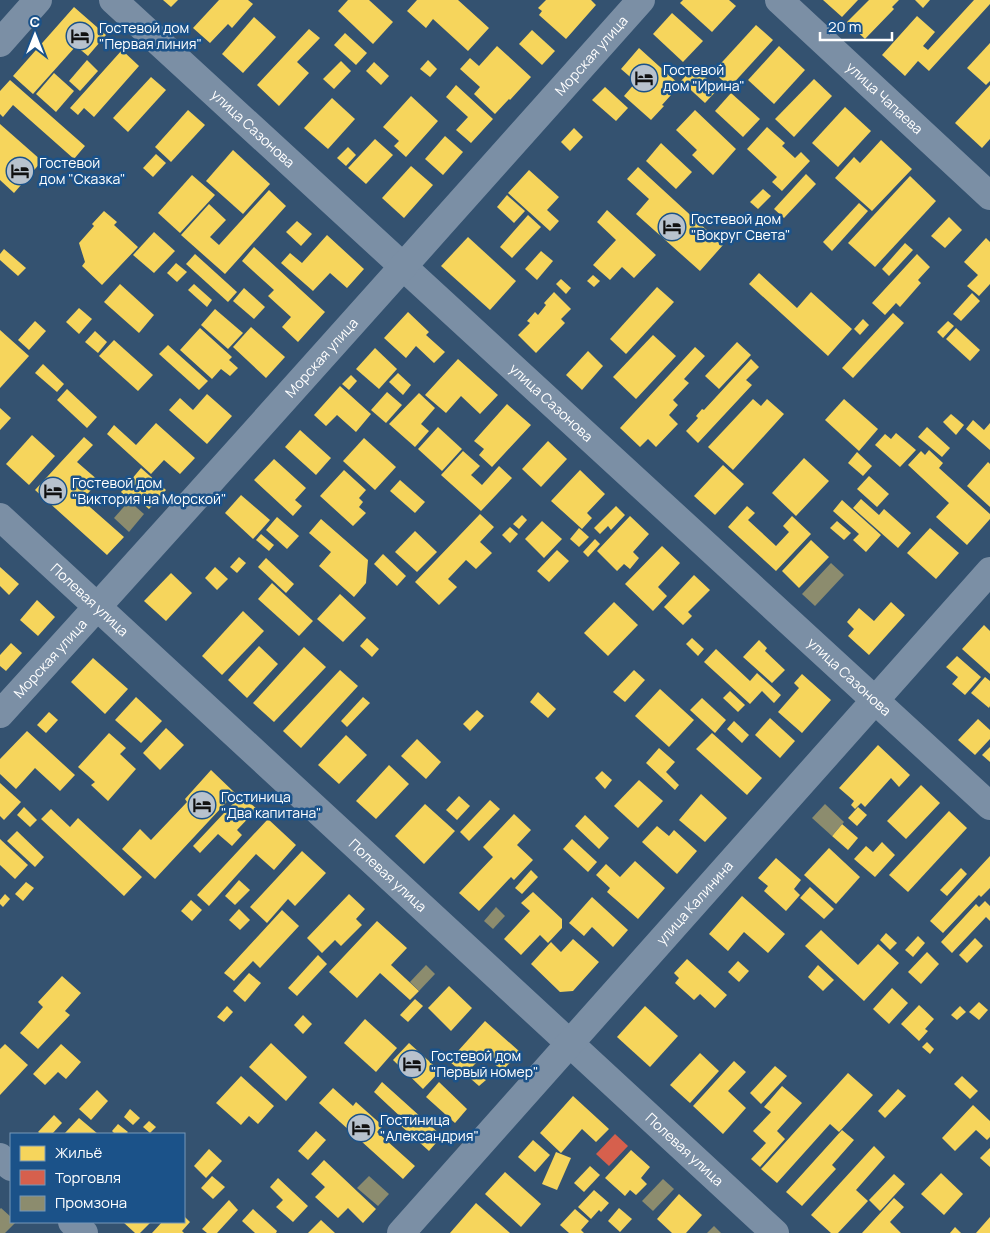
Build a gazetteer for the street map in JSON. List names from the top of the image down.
{
  "streets": {
    "street": [
      "Морская улица",
      "улица Чапаева",
      "улица Сазонова",
      "Полевая улица",
      "улица Калинина"
    ]
  },
  "crossings": [
    ["Морская улица", "улица Сазонова"],
    ["Морская улица", "Полевая улица"],
    ["улица Сазонова", "улица Калинина"],
    ["Полевая улица", "улица Калинина"]
  ],
  "places": {
    "hotel": [
      "Гостевой дом \"Первая линия\"",
      "Гостевой дом \"Ирина\"",
      "Гостевой дом \"Сказка\"",
      "Гостевой дом \"Вокруг Света\"",
      "Гостевой дом \"Виктория на Морской\"",
      "Гостиница \"Два капитана\"",
      "Гостевой дом \"Первый номер\"",
      "Гостиница \"Александрия\""
    ]
  },
  "legend": ["Жильё", "Торговля", "Промзона"],
  "scale_bar": "20 m",
  "north": "top"
}
